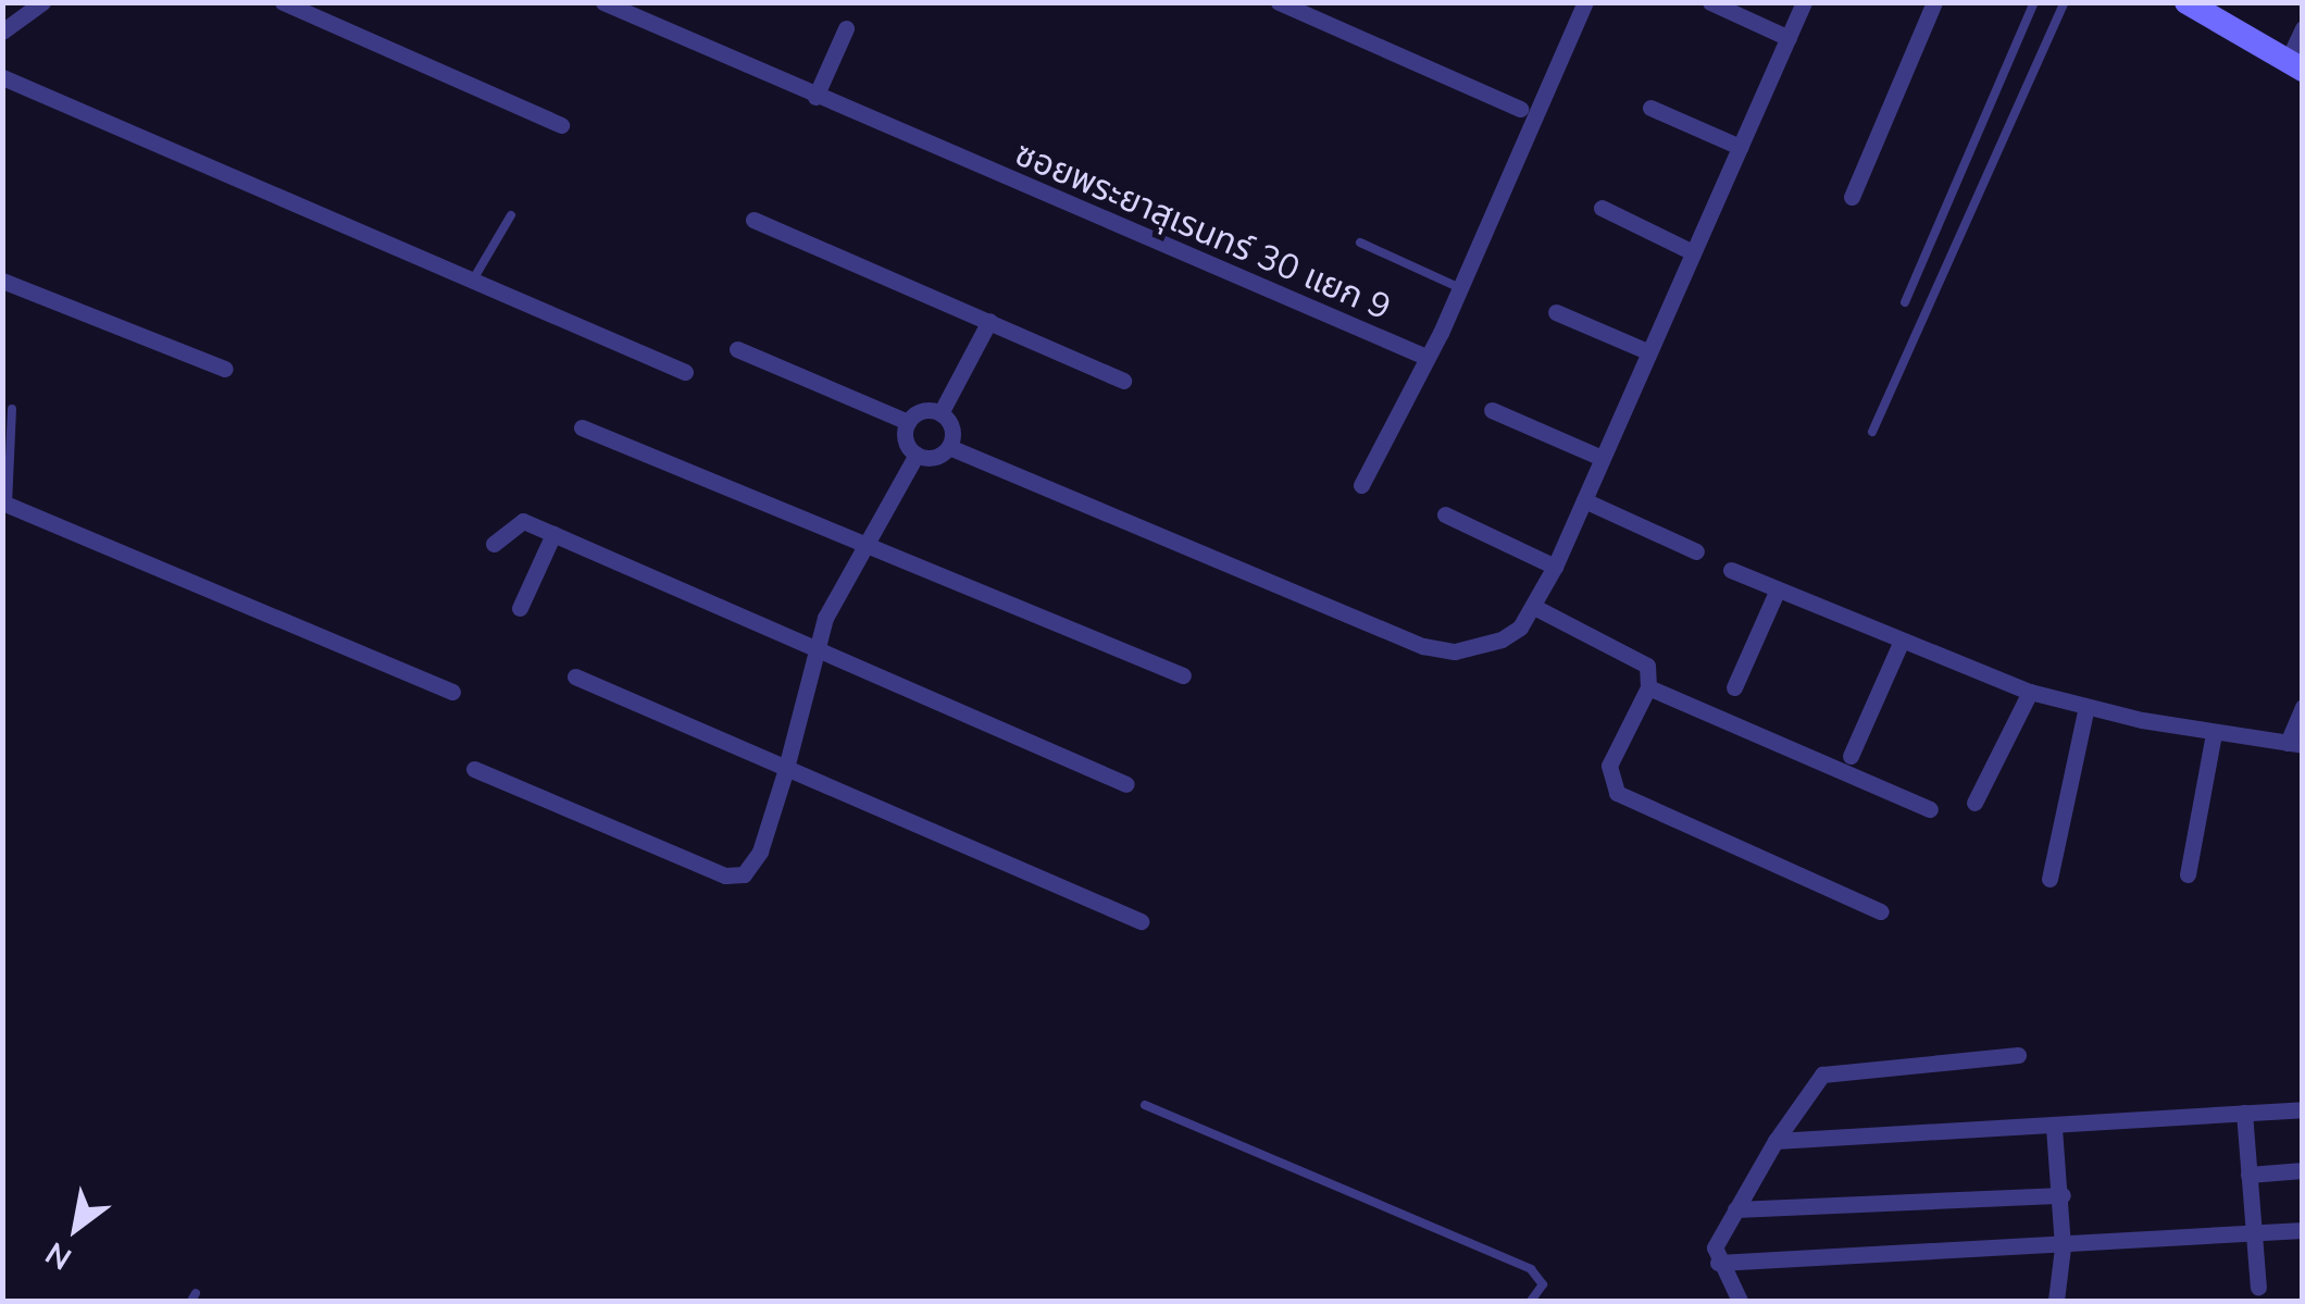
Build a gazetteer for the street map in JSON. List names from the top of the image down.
{
  "streets": {
    "street": ["ซอยพระยาสุเรนทร์ 30 แยก 9"]
  },
  "north": "bottom left"
}
